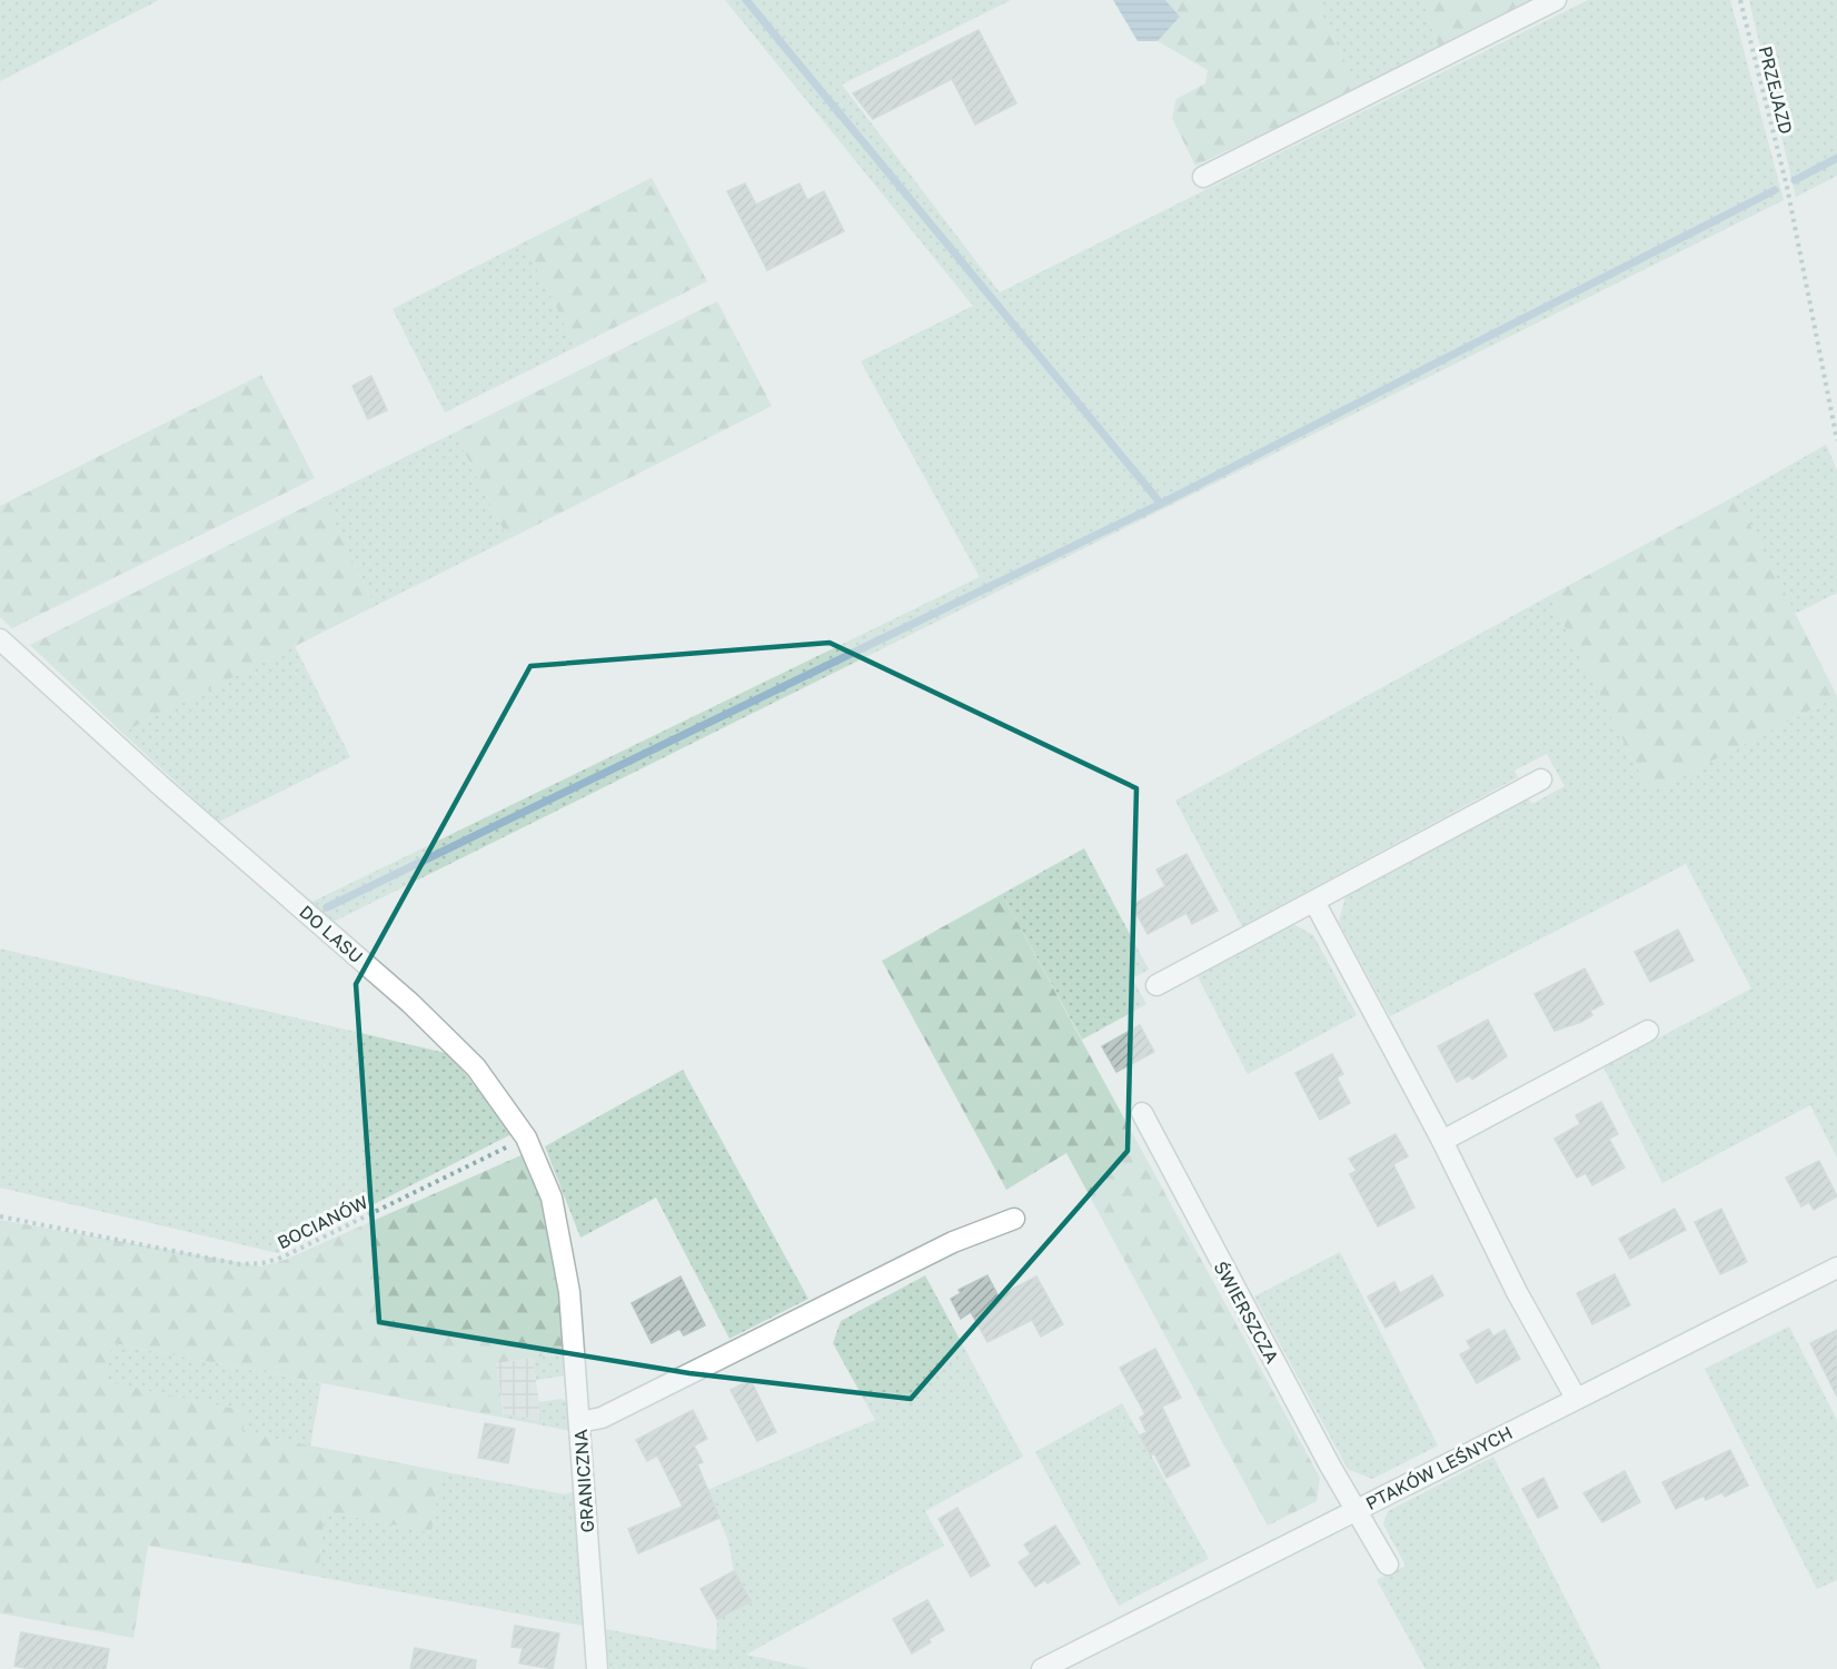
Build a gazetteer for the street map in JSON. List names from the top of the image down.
{
  "streets": {
    "street": [
      "DO LASU",
      "ŚWIERSZCZA",
      "PTAKÓW LEŚNYCH",
      "GRANICZNA"
    ],
    "path": ["PRZEJAZD", "BOCIANÓW"]
  },
  "crossings": [
    ["DO LASU", "BOCIANÓW"],
    ["DO LASU", "GRANICZNA"],
    ["ŚWIERSZCZA", "PTAKÓW LEŚNYCH"]
  ]
}
